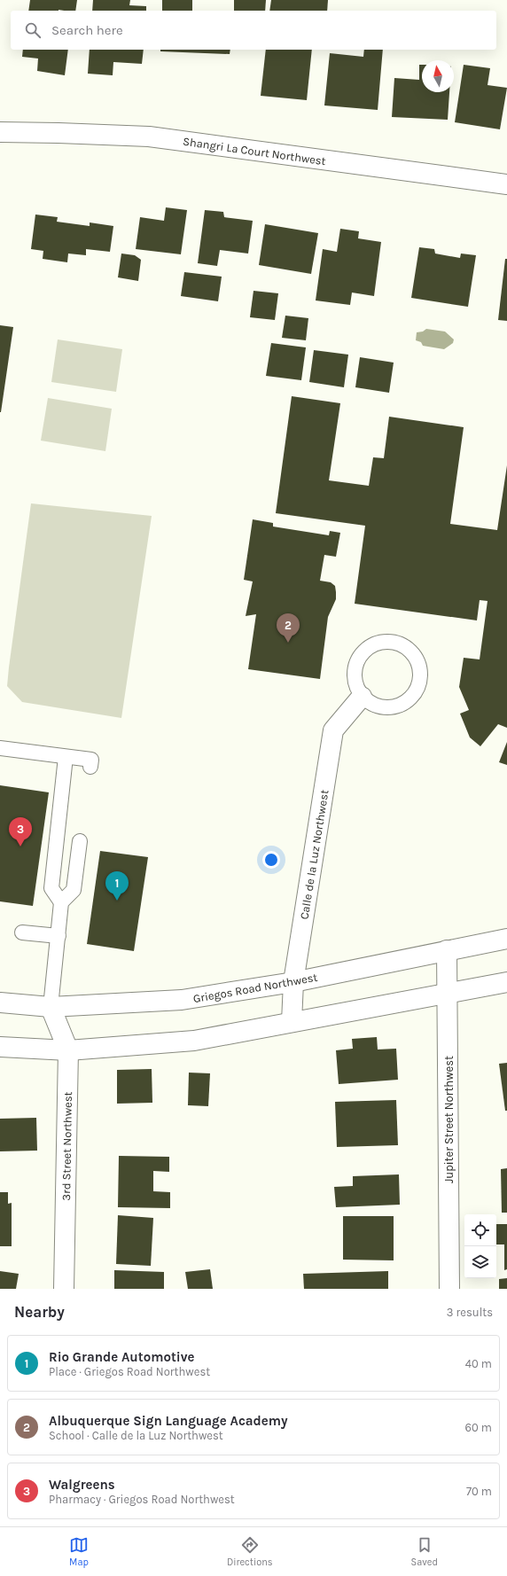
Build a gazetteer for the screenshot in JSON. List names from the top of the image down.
{
  "streets": {
    "street": [
      "Shangri La Court Northwest",
      "Calle de la Luz Northwest",
      "Griegos Road Northwest",
      "Jupiter Street Northwest",
      "3rd Street Northwest"
    ]
  },
  "crossings": [
    ["Calle de la Luz Northwest", "Griegos Road Northwest"],
    ["Griegos Road Northwest", "Jupiter Street Northwest"],
    ["Griegos Road Northwest", "3rd Street Northwest"]
  ],
  "north": "top",
  "page": {
    "search": "Search here",
    "pins": ["2", "3", "1"],
    "heading": ["Nearby", "3 results"],
    "list": [
      {
        "mark": "1",
        "name": "Rio Grande Automotive",
        "note": "Place · Griegos Road Northwest",
        "value": "40 m"
      },
      {
        "mark": "2",
        "name": "Albuquerque Sign Language Academy",
        "note": "School · Calle de la Luz Northwest",
        "value": "60 m"
      },
      {
        "mark": "3",
        "name": "Walgreens",
        "note": "Pharmacy · Griegos Road Northwest",
        "value": "70 m"
      }
    ],
    "nav": ["Map", "Directions", "Saved"]
  }
}
